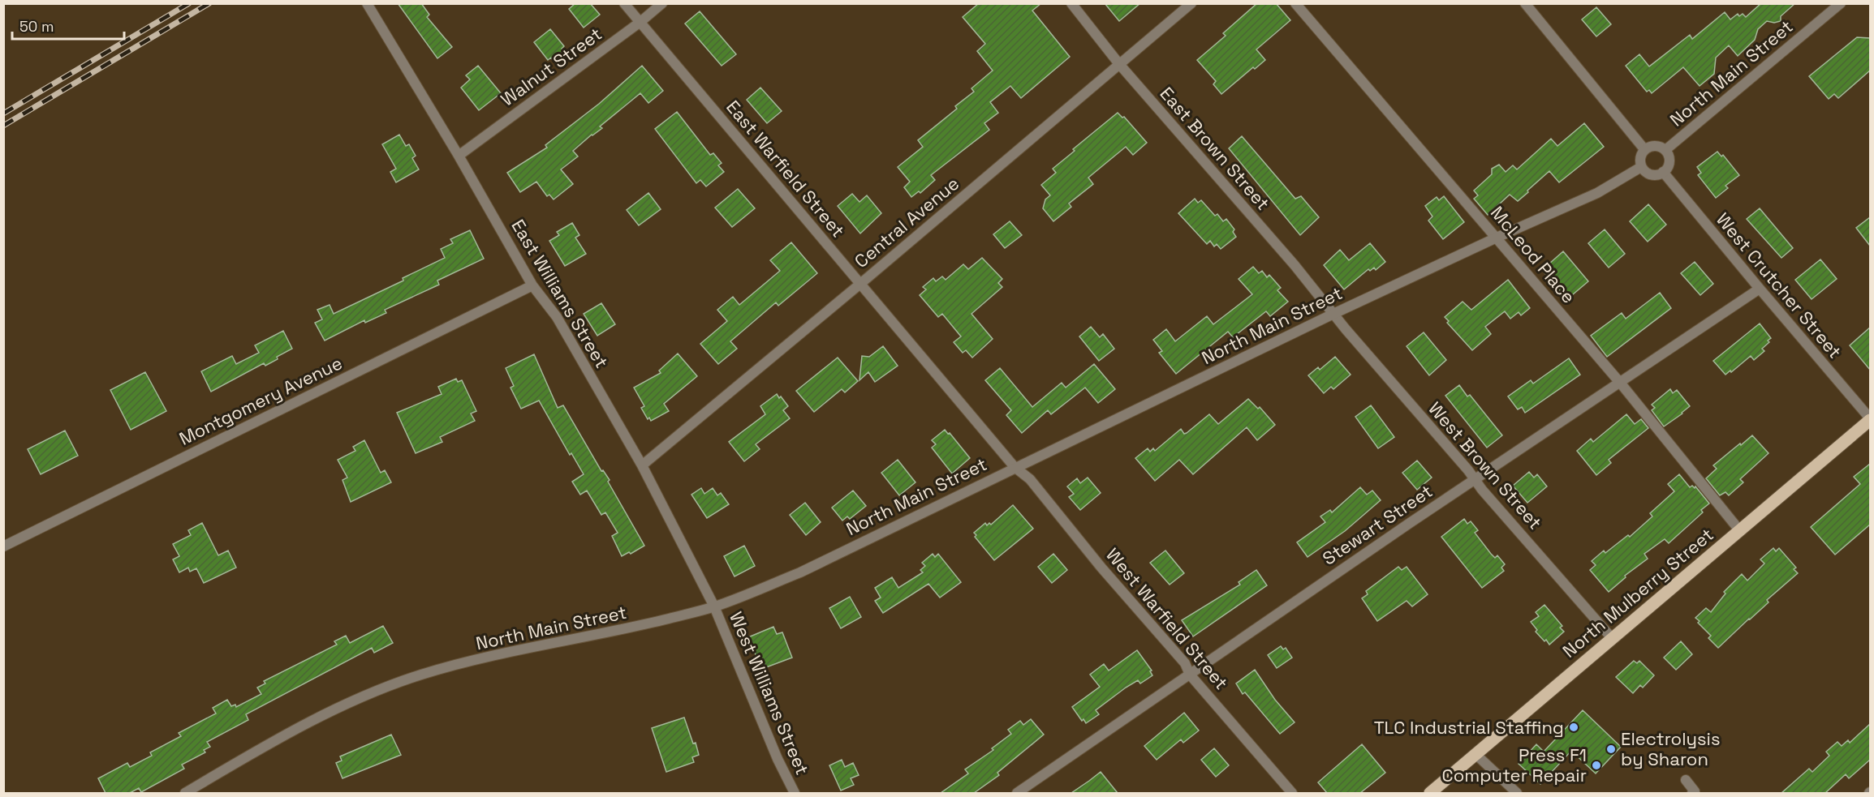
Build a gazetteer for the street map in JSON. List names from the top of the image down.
{
  "streets": {
    "main road": ["North Mulberry Street"],
    "street": [
      "Walnut Street",
      "North Main Street",
      "East Brown Street",
      "East Warfield Street",
      "Central Avenue",
      "McLeod Place",
      "West Crutcher Street",
      "East Williams Street",
      "Montgomery Avenue",
      "West Brown Street",
      "Stewart Street",
      "West Warfield Street",
      "West Williams Street"
    ]
  },
  "crossings": [
    ["Walnut Street", "East Warfield Street"],
    ["Walnut Street", "East Williams Street"],
    ["North Main Street", "East Brown Street"],
    ["North Main Street", "East Warfield Street"],
    ["North Main Street", "McLeod Place"],
    ["North Main Street", "West Crutcher Street"],
    ["North Main Street", "East Williams Street"],
    ["North Main Street", "West Brown Street"],
    ["North Main Street", "West Warfield Street"],
    ["North Main Street", "West Williams Street"],
    ["East Brown Street", "Central Avenue"],
    ["East Brown Street", "West Brown Street"],
    ["East Warfield Street", "Central Avenue"],
    ["East Warfield Street", "West Warfield Street"],
    ["Central Avenue", "East Williams Street"],
    ["McLeod Place", "Stewart Street"],
    ["McLeod Place", "North Mulberry Street"],
    ["West Crutcher Street", "Stewart Street"],
    ["West Crutcher Street", "North Mulberry Street"],
    ["East Williams Street", "Montgomery Avenue"],
    ["East Williams Street", "West Williams Street"],
    ["West Brown Street", "Stewart Street"],
    ["West Brown Street", "North Mulberry Street"],
    ["Stewart Street", "West Warfield Street"]
  ],
  "places": ["TLC Industrial Staffing", "Electrolysis by Sharon", "Press F1 Computer Repair"],
  "scale_bar": "50 m"
}
